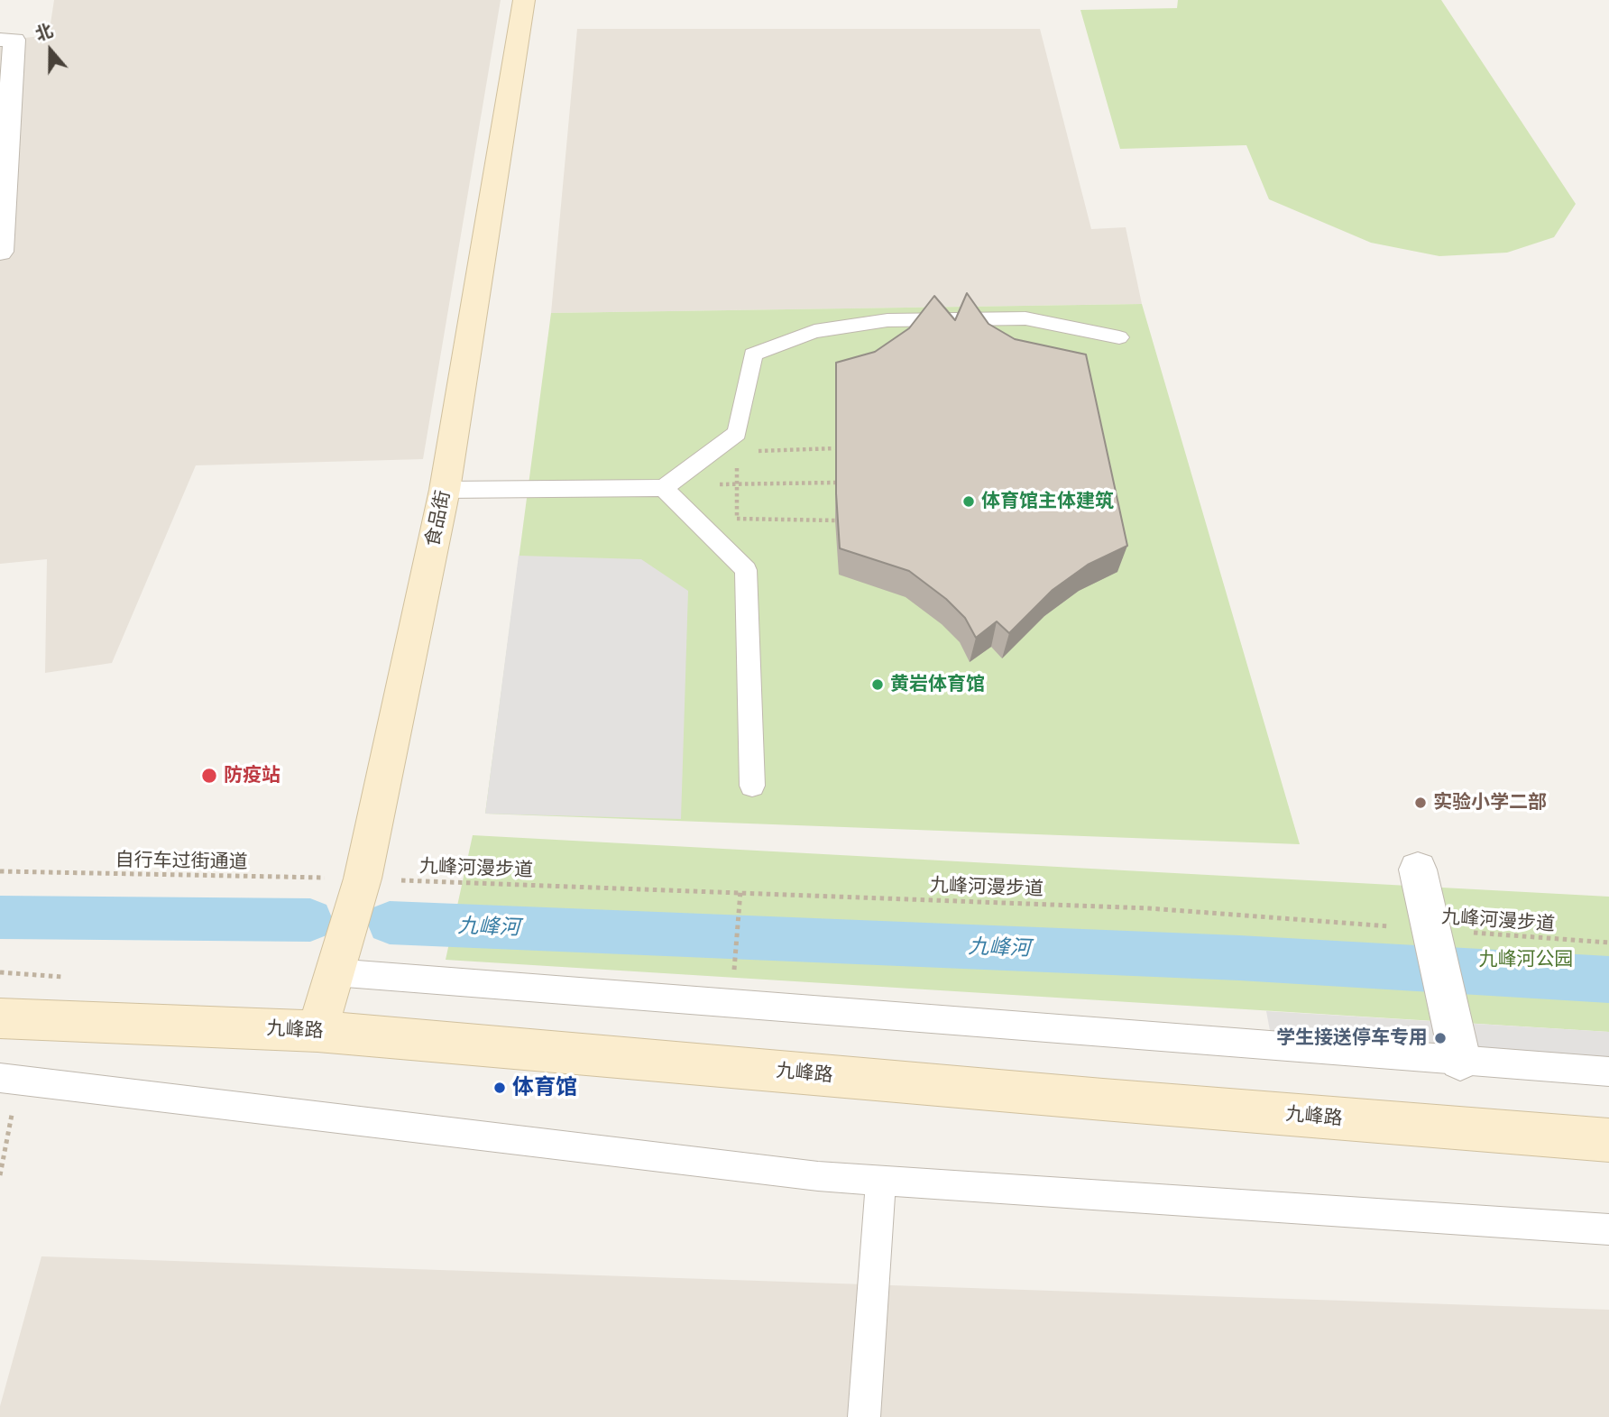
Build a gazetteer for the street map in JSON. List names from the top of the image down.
{
  "streets": {
    "street": ["食品街", "九峰路"],
    "path": ["自行车过街通道", "九峰河漫步道"]
  },
  "crossings": [
    ["食品街", "自行车过街通道"],
    ["食品街", "九峰河漫步道"],
    ["食品街", "九峰路"],
    ["自行车过街通道", "九峰河漫步道"]
  ],
  "water": ["九峰河"],
  "parks": ["九峰河公园"],
  "places": [
    "体育馆主体建筑",
    "黄岩体育馆",
    "防疫站",
    "实验小学二部",
    "学生接送停车专用",
    "体育馆"
  ],
  "north": "top"
}
